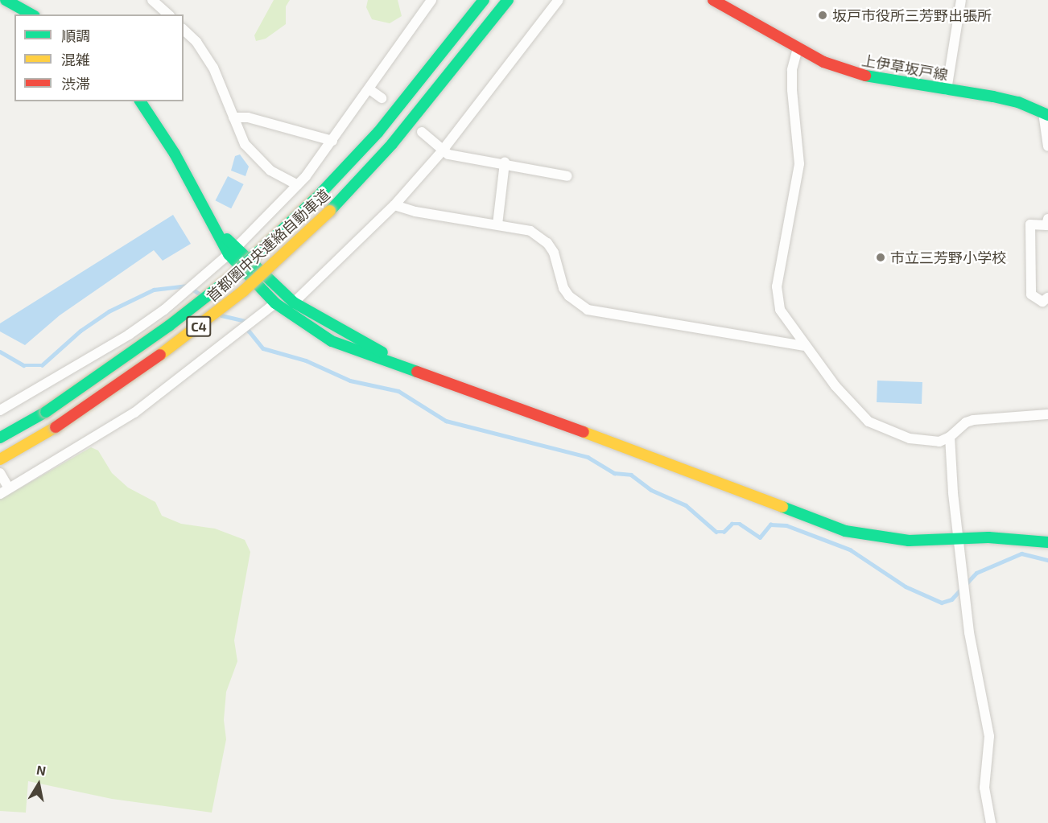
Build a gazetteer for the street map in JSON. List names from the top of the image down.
{
  "streets": {
    "main road": ["上伊草坂戸線", "首都圏中央連絡自動車道", "C4"]
  },
  "places": ["坂戸市役所三芳野出張所", "市立三芳野小学校"],
  "legend": ["順調", "混雑", "渋滞"],
  "north": "top"
}
